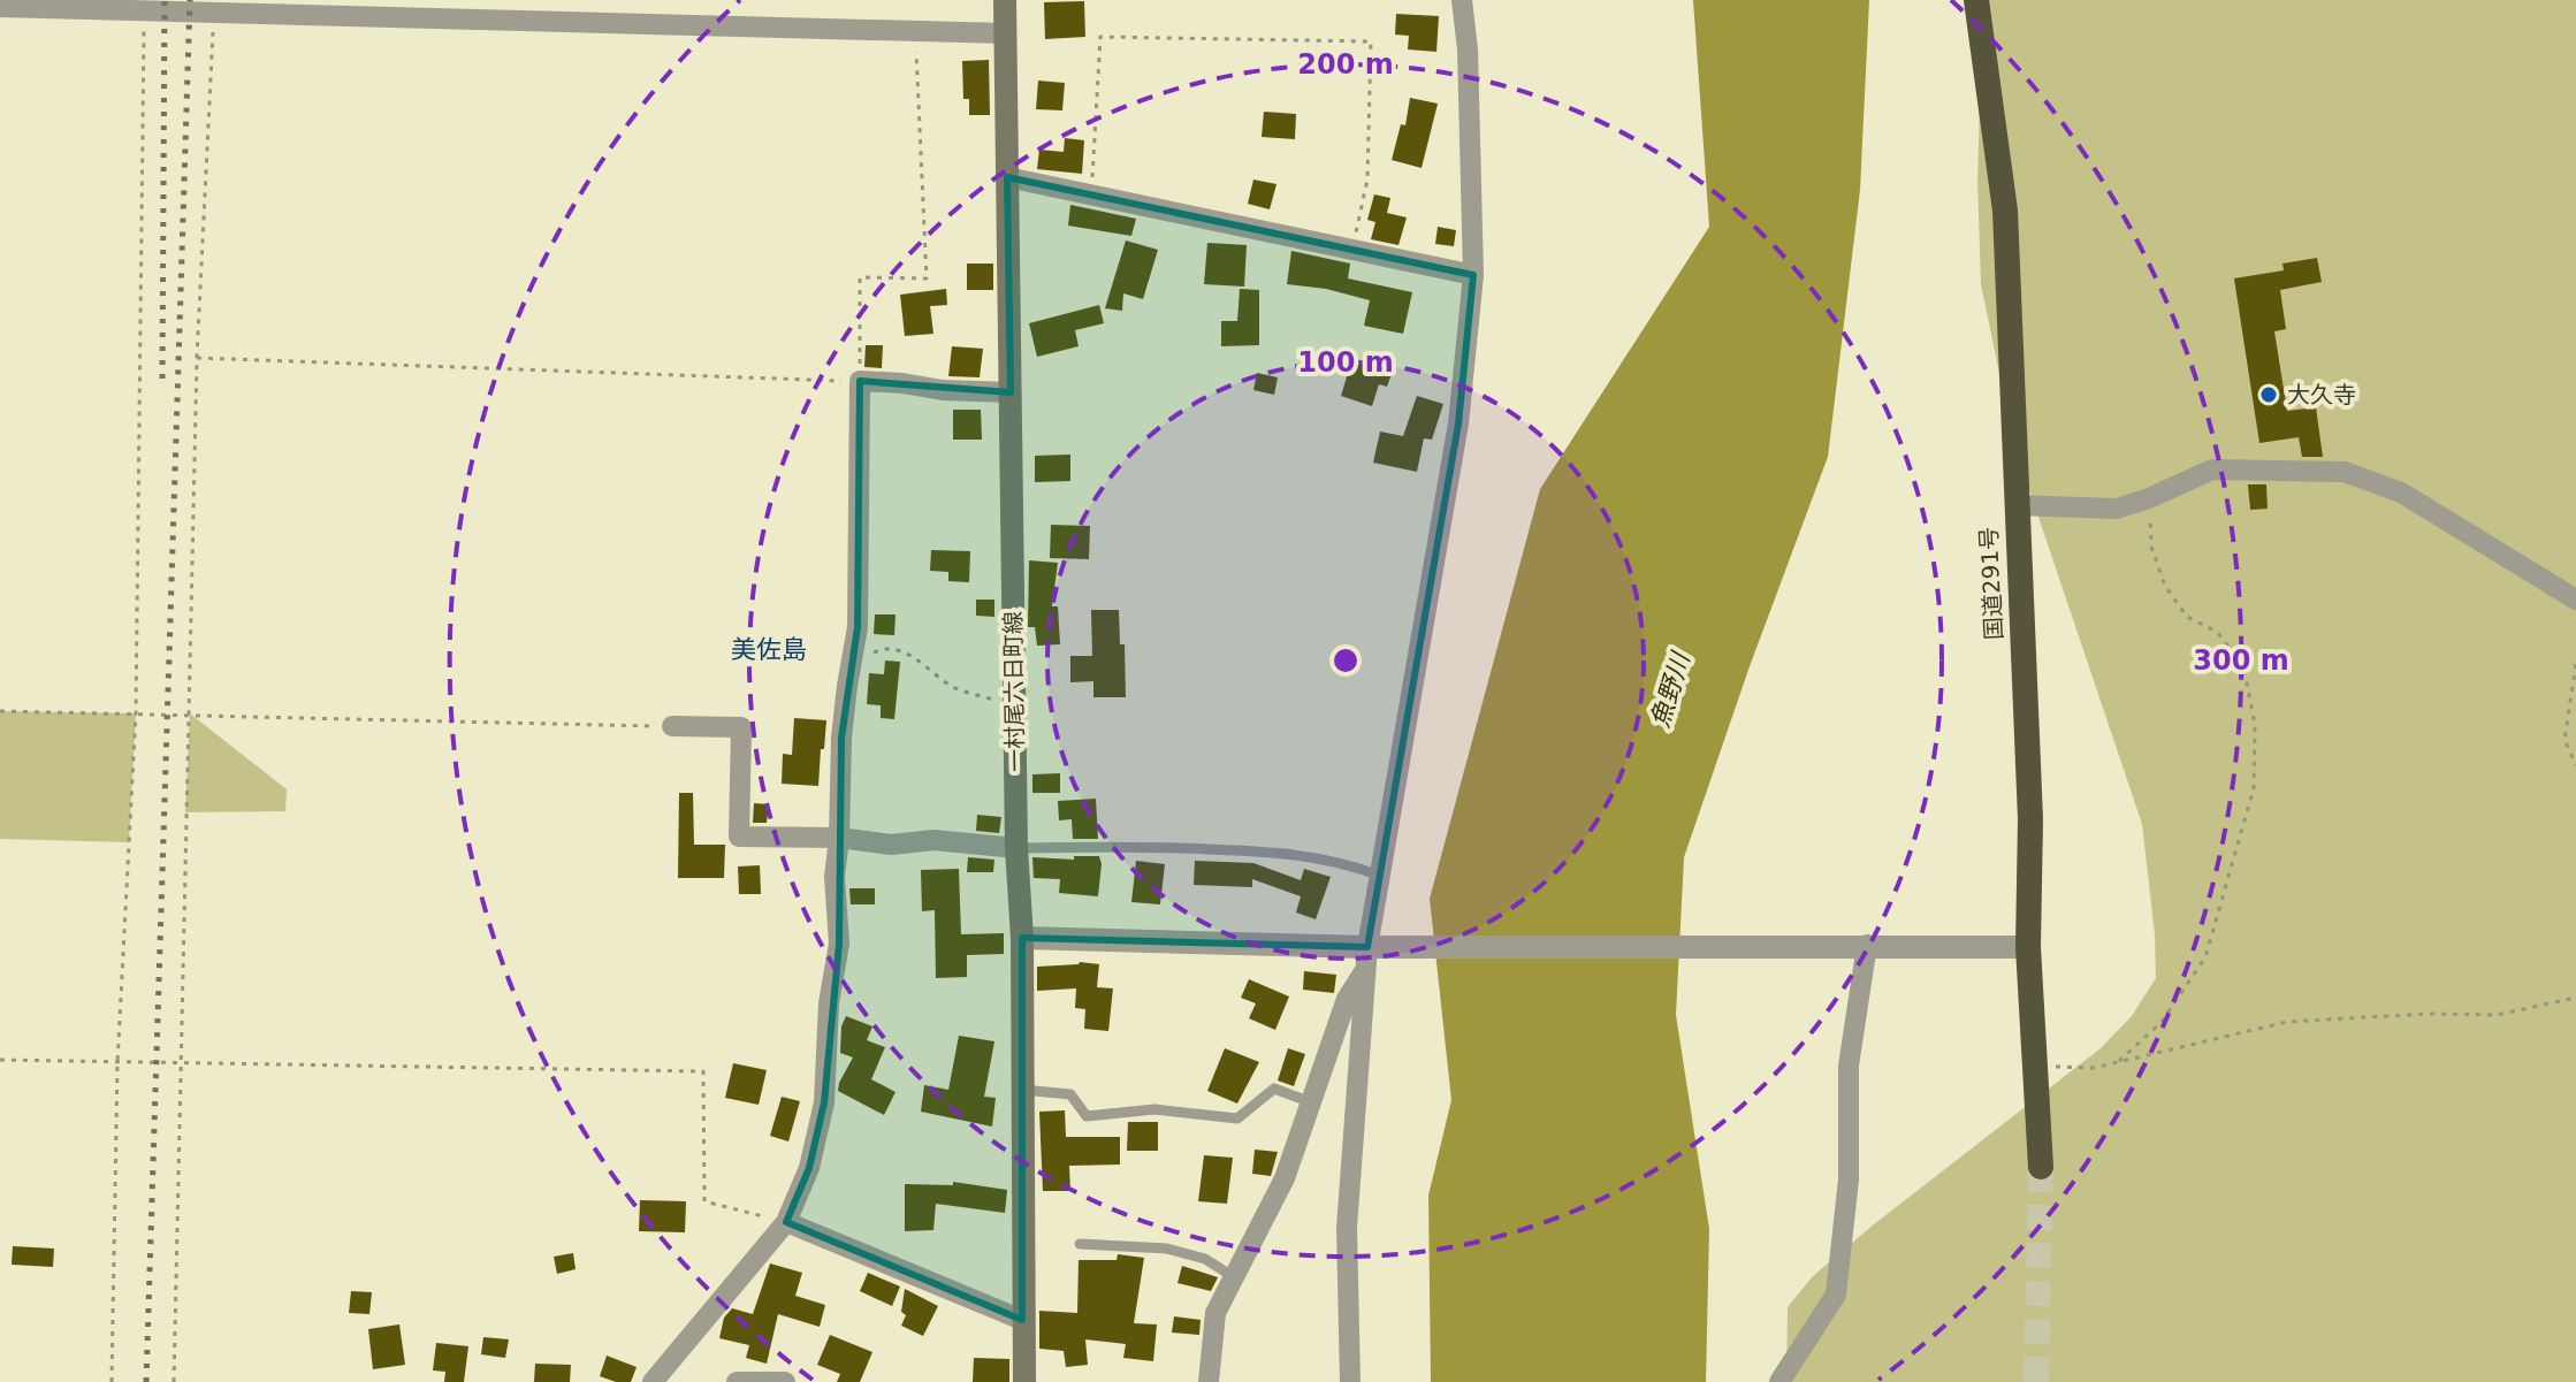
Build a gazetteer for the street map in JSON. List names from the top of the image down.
{
  "streets": {
    "highway": ["国道291号"],
    "main road": ["一村尾六日町線"]
  },
  "districts": ["美佐島"],
  "water": ["魚野川"],
  "places": ["大久寺"],
  "rings": ["200 m", "100 m", "300 m"]
}
